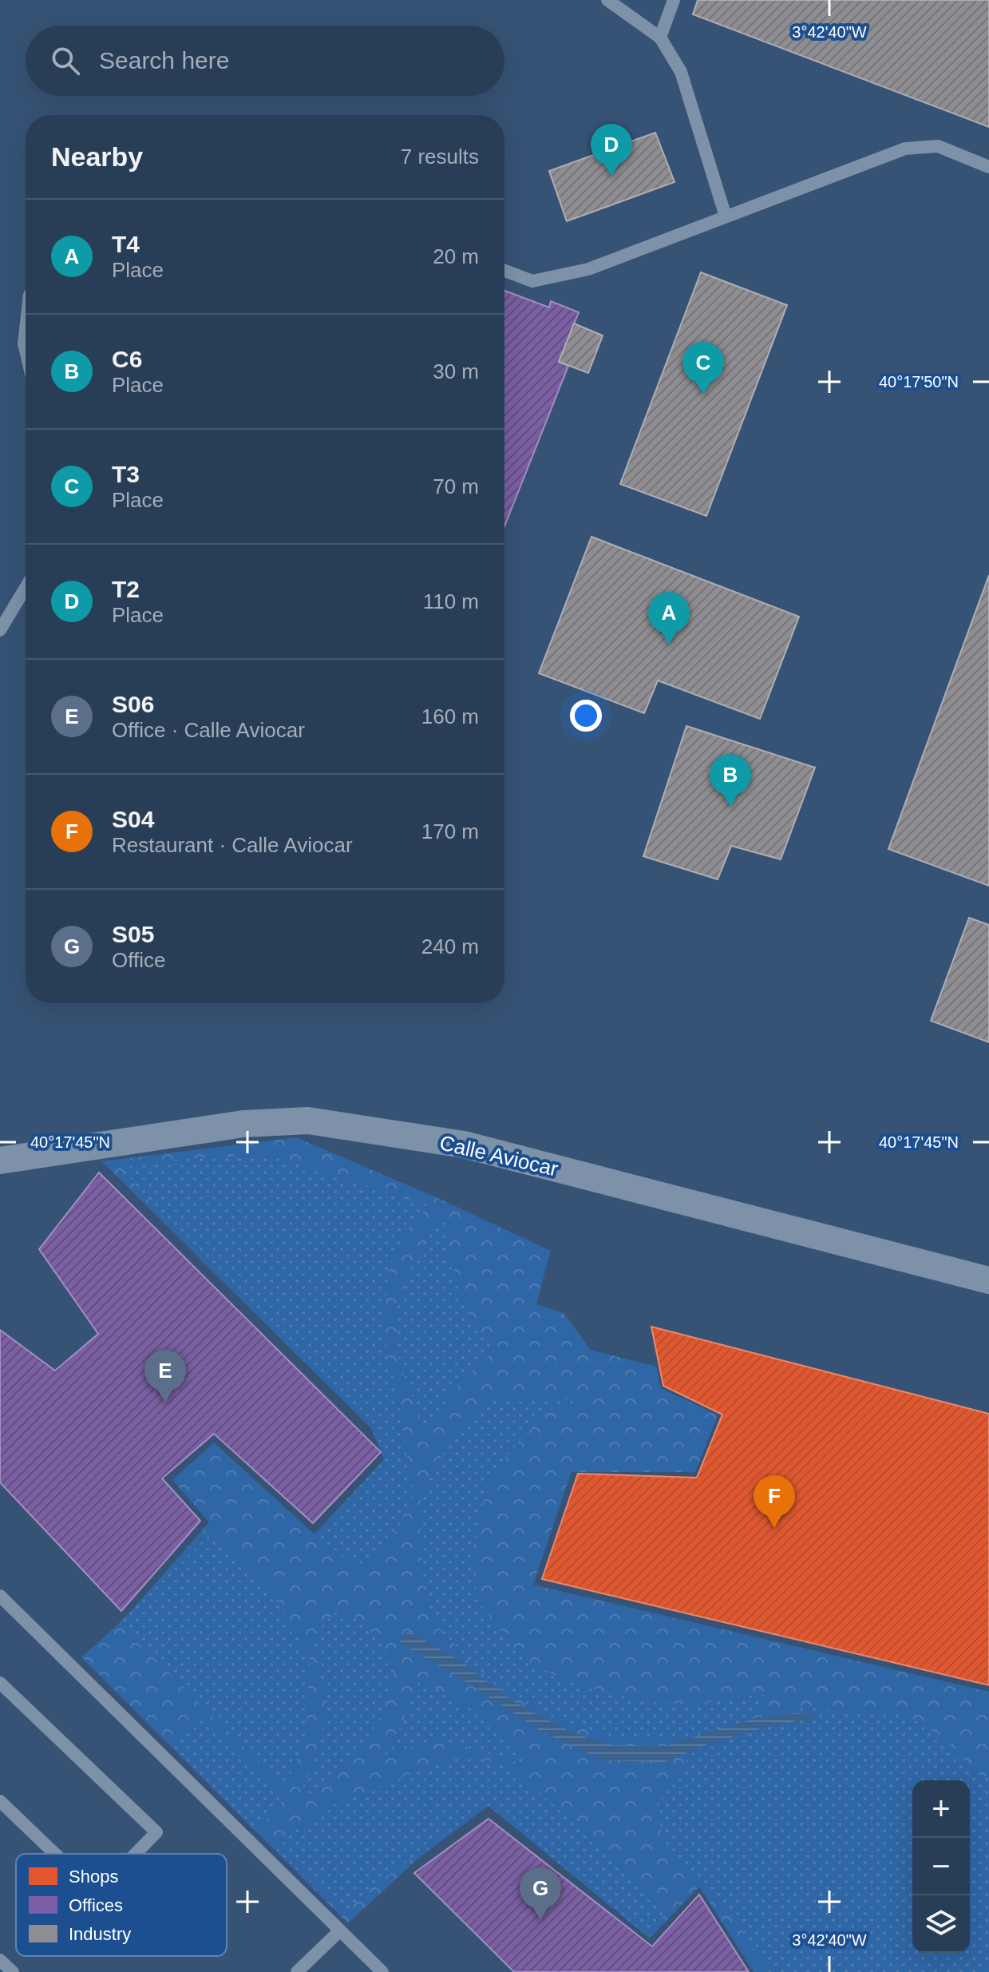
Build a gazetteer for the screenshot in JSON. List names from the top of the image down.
{
  "streets": {
    "street": ["Calle Aviocar"]
  },
  "legend": ["Shops", "Offices", "Industry"],
  "page": {
    "search": "Search here",
    "heading": ["Nearby", "7 results"],
    "pins": [
      "D",
      "C",
      "A",
      "B",
      "E",
      "F",
      "G"
    ],
    "list": [
      {
        "mark": "A",
        "name": "T4",
        "note": "Place",
        "value": "20 m"
      },
      {
        "mark": "B",
        "name": "C6",
        "note": "Place",
        "value": "30 m"
      },
      {
        "mark": "C",
        "name": "T3",
        "note": "Place",
        "value": "70 m"
      },
      {
        "mark": "D",
        "name": "T2",
        "note": "Place",
        "value": "110 m"
      },
      {
        "mark": "E",
        "name": "S06",
        "note": "Office · Calle Aviocar",
        "value": "160 m"
      },
      {
        "mark": "F",
        "name": "S04",
        "note": "Restaurant · Calle Aviocar",
        "value": "170 m"
      },
      {
        "mark": "G",
        "name": "S05",
        "note": "Office",
        "value": "240 m"
      }
    ],
    "map_buttons": ["+", "−"]
  },
  "coordinates": ["3°42'40\"W", "40°17'50\"N", "40°17'45\"N"]
}
